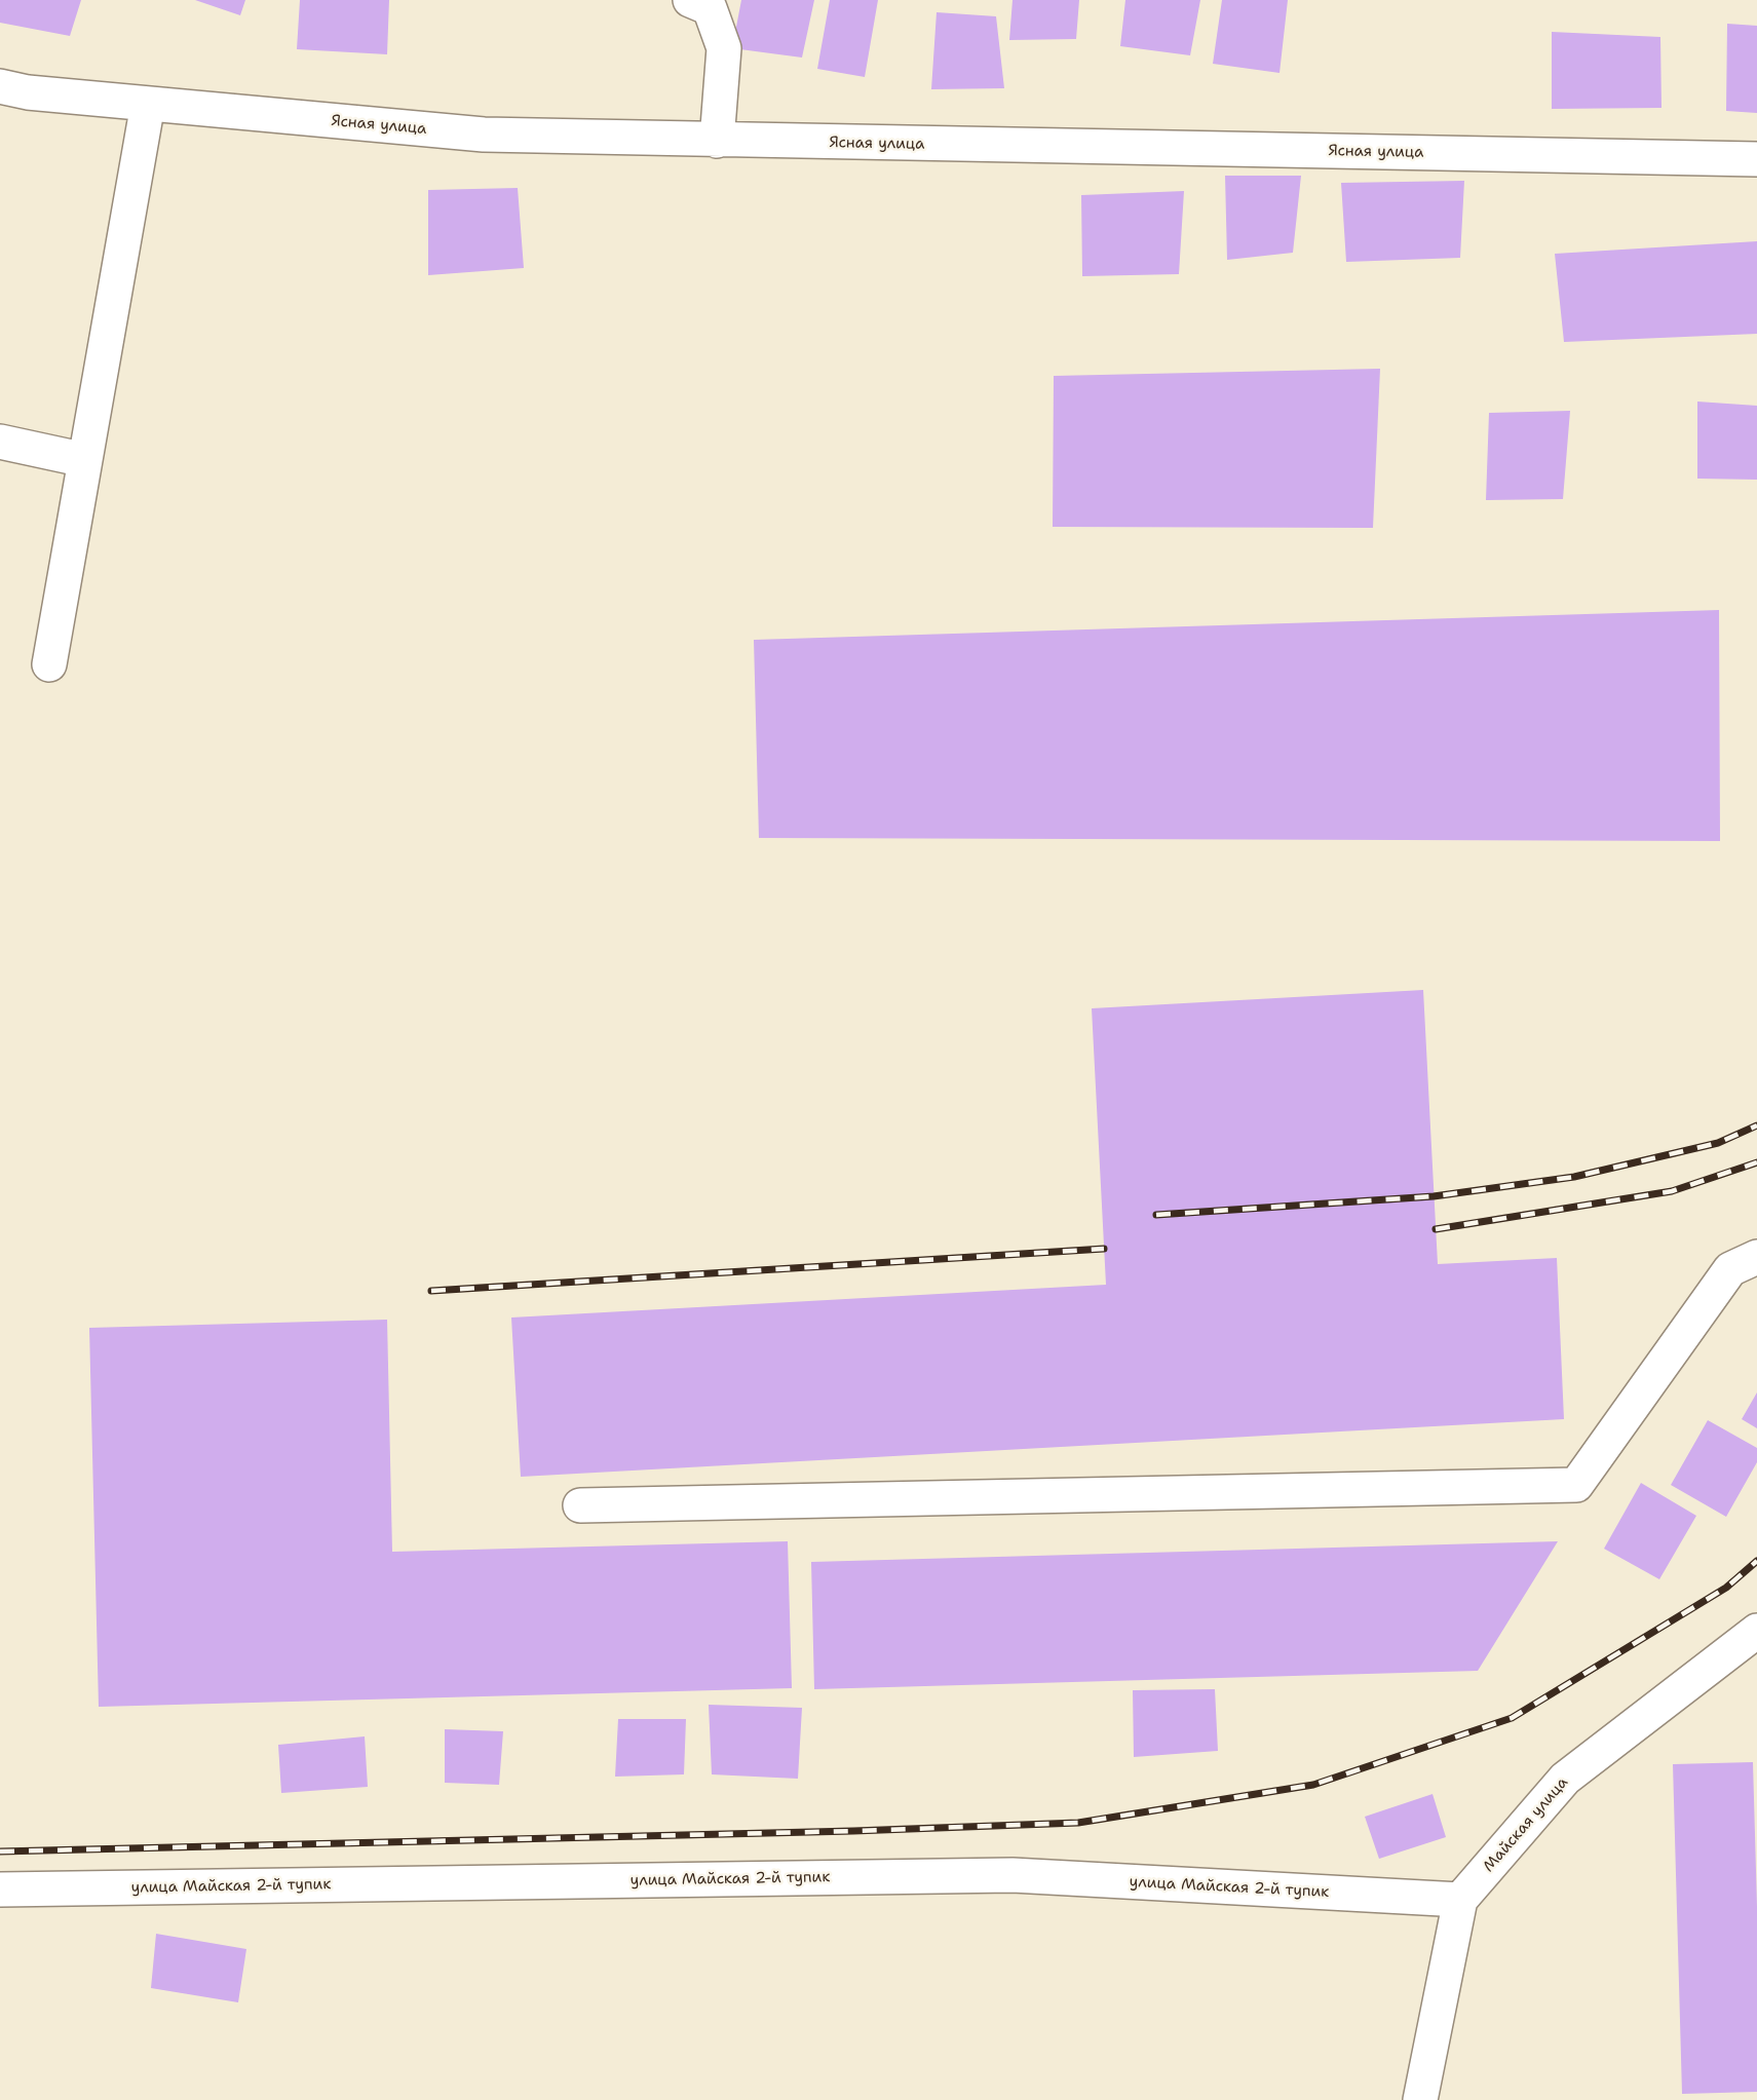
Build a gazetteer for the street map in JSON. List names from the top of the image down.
{
  "streets": {
    "street": ["Ясная улица", "Майская улица", "улица Майская 2-й тупик"]
  },
  "crossings": [
    ["Майская улица", "улица Майская 2-й тупик"]
  ]
}
